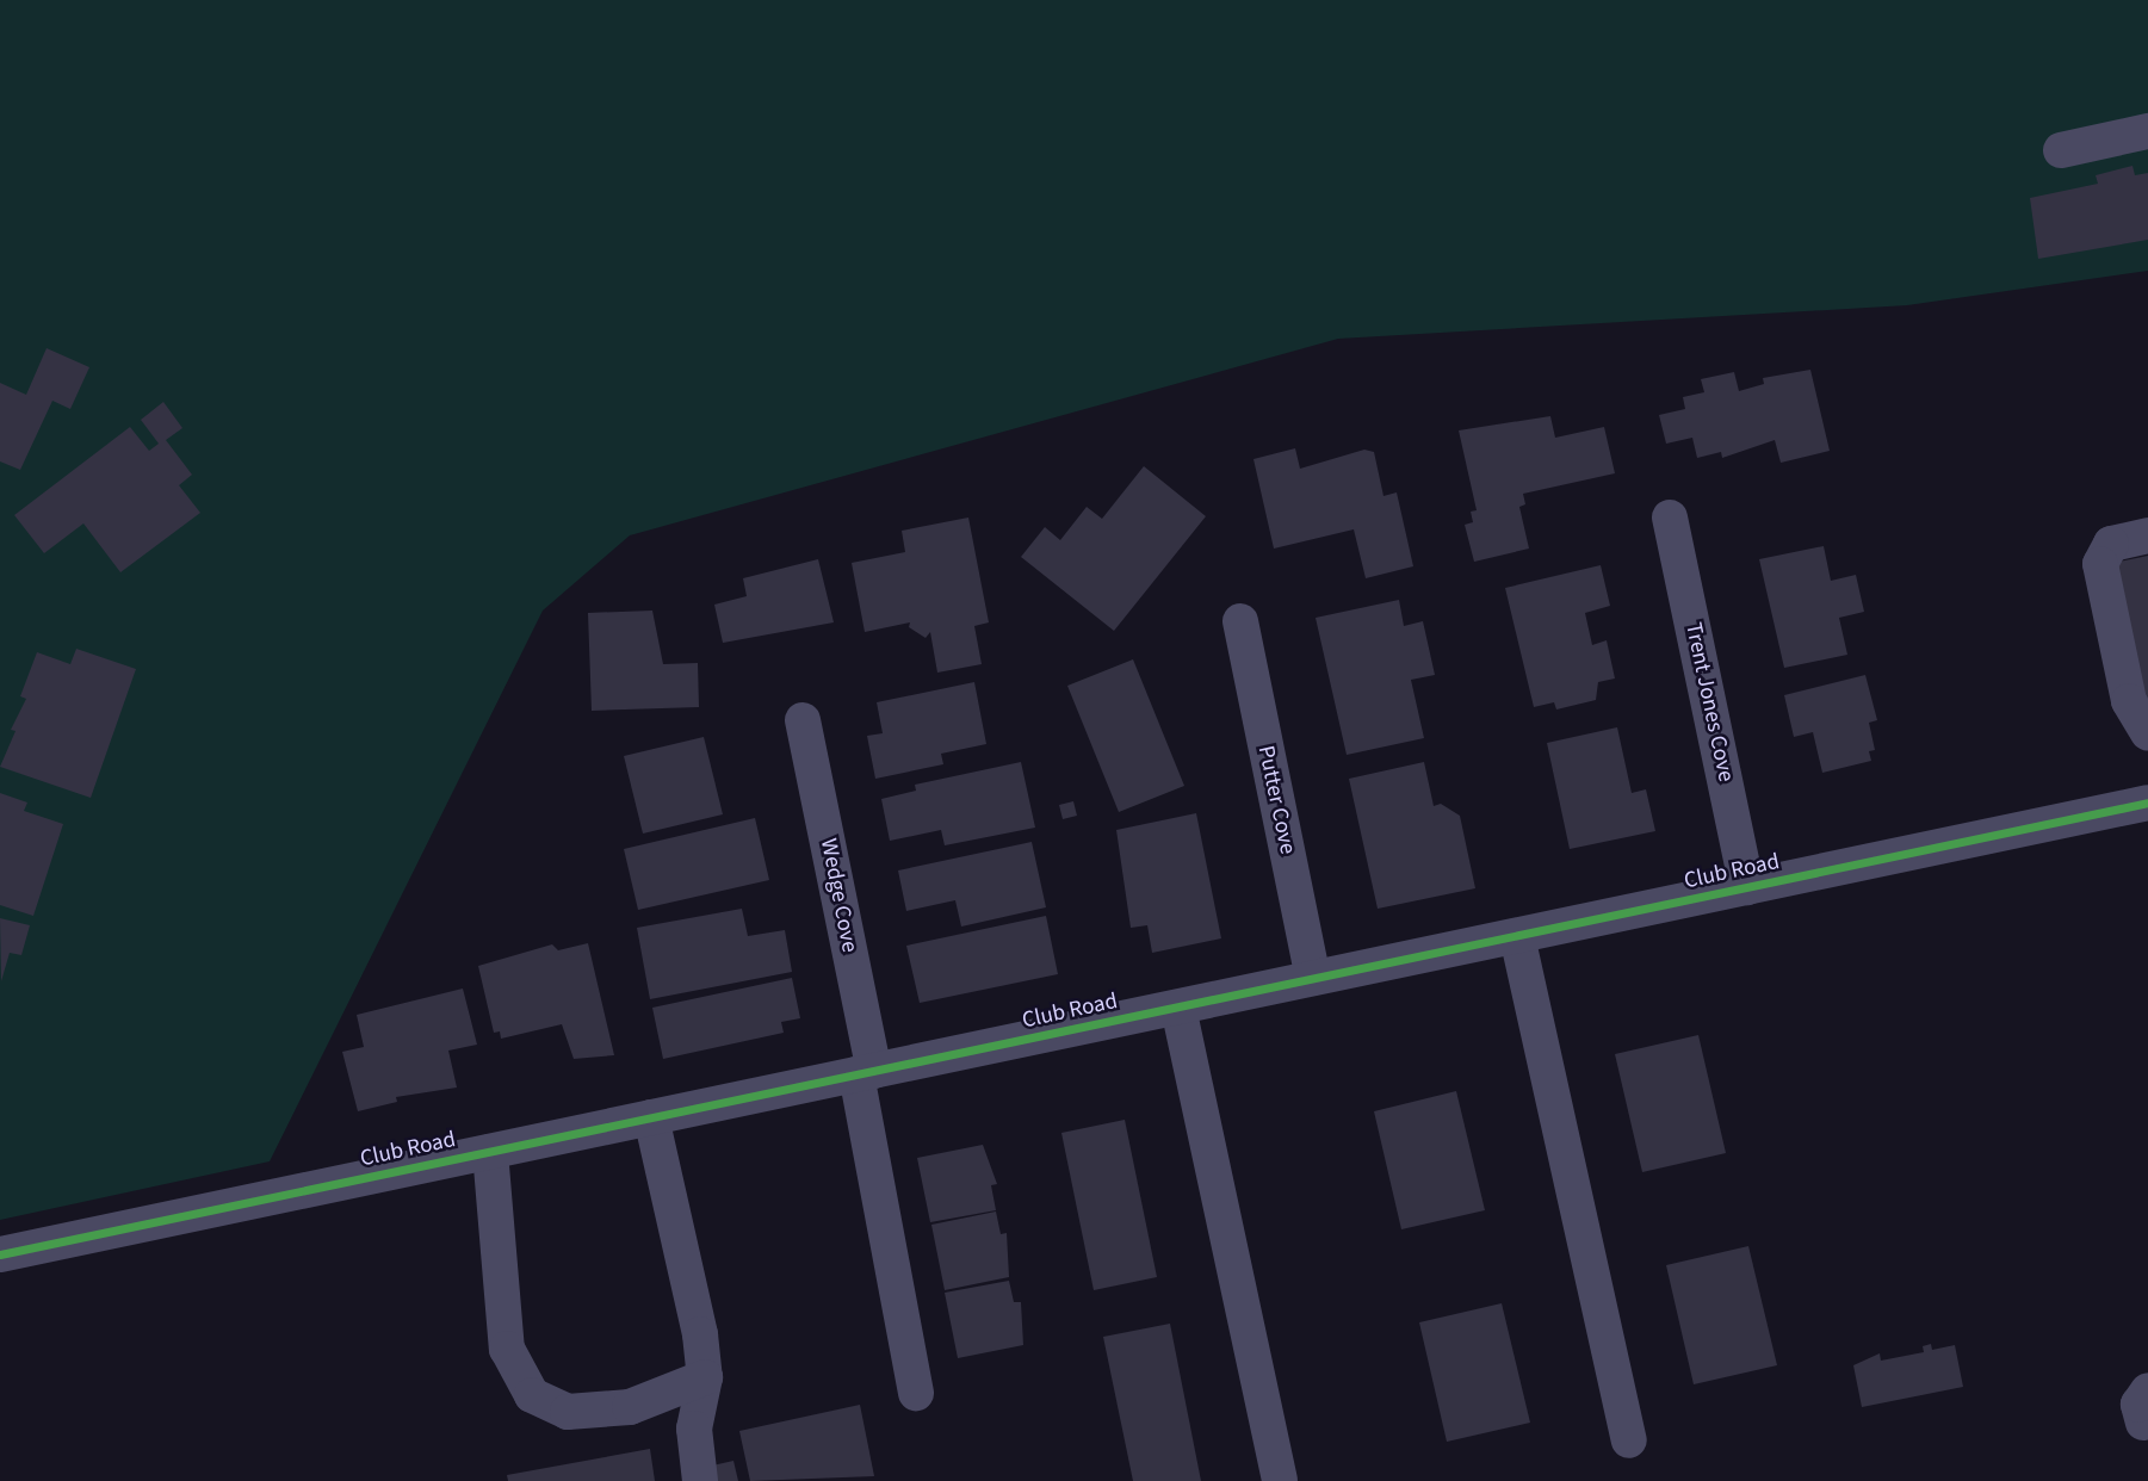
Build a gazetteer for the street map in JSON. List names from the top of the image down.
{
  "streets": {
    "street": [
      "Trent Jones Cove",
      "Putter Cove",
      "Club Road",
      "Wedge Cove"
    ]
  },
  "crossings": [
    ["Trent Jones Cove", "Club Road"],
    ["Putter Cove", "Club Road"],
    ["Club Road", "Wedge Cove"]
  ]
}
